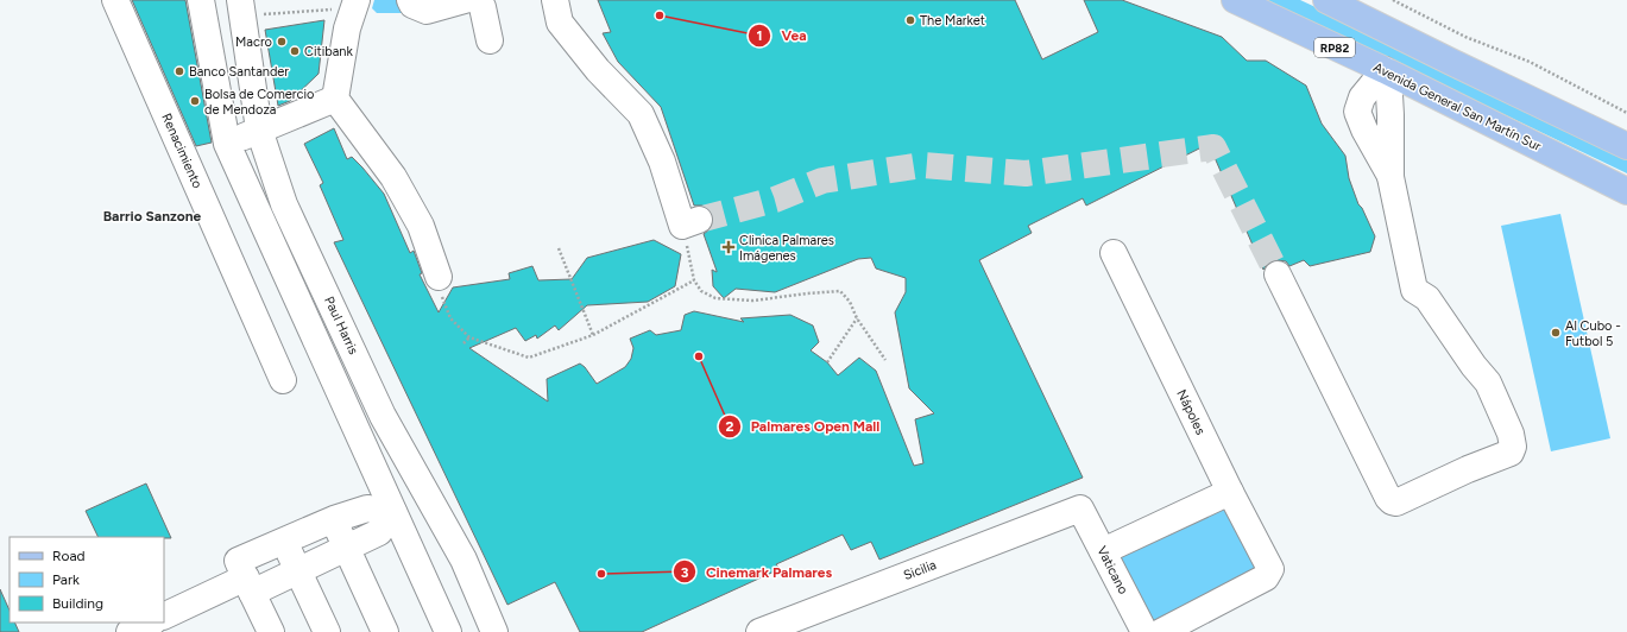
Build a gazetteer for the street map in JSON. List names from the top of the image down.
{
  "streets": {
    "main road": ["RP82", "Avenida General San Martín Sur"],
    "street": [
      "Renacimiento",
      "Paul Harris",
      "Nápoles",
      "Sicilia",
      "Vaticano"
    ]
  },
  "crossings": [
    ["Sicilia", "Vaticano"]
  ],
  "districts": ["Barrio Sanzone"],
  "places": {
    "other": [
      "Vea",
      "The Market",
      "Macro",
      "Citibank",
      "Banco Santander",
      "Bolsa de Comercio de Mendoza",
      "Al Cubo - Futbol 5",
      "Palmares Open Mall",
      "Cinemark Palmares"
    ],
    "health": ["Clinica Palmares Imágenes"]
  },
  "legend": ["Road", "Park", "Building"]
}
